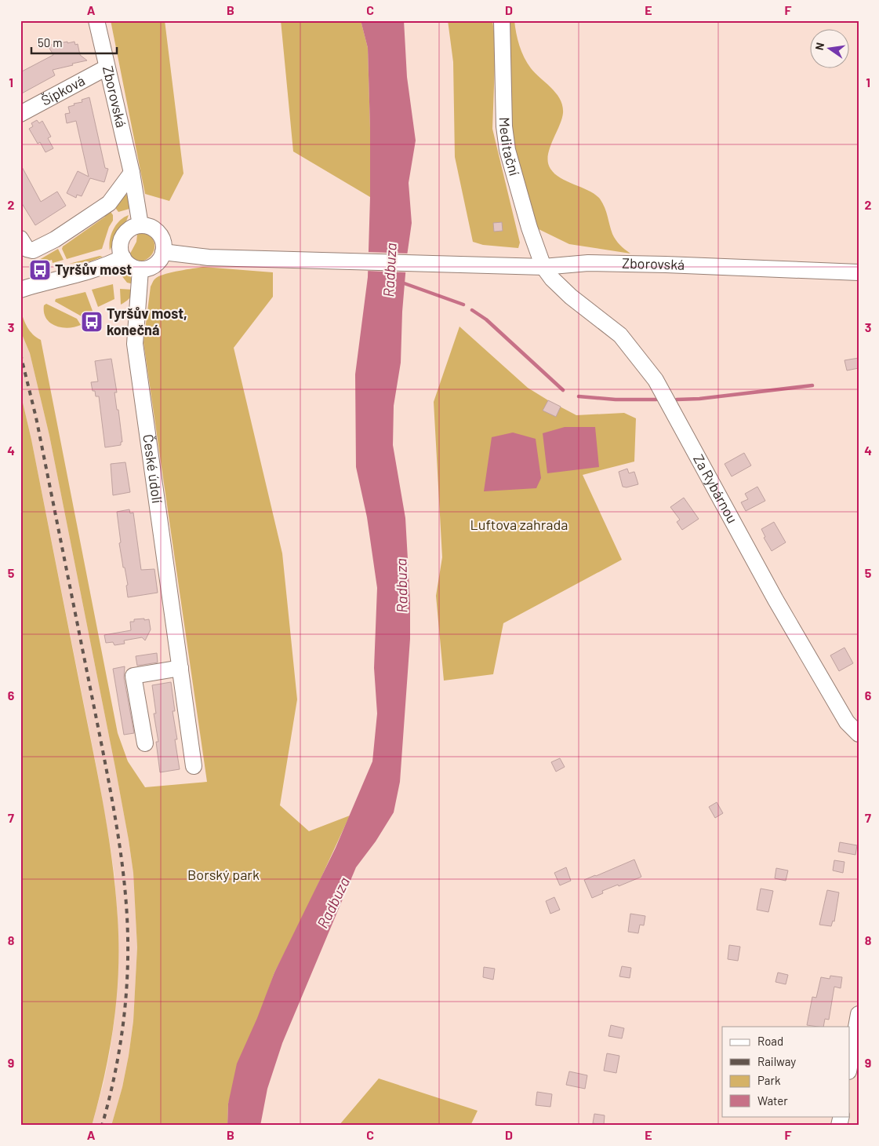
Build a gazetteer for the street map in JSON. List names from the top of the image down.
{
  "streets": {
    "street": [
      "Šípková",
      "Zborovská",
      "Meditační",
      "České údolí",
      "Za Rybárnou"
    ]
  },
  "crossings": [
    ["Šípková", "Zborovská"],
    ["Zborovská", "Meditační"],
    ["Zborovská", "České údolí"],
    ["Zborovská", "Za Rybárnou"],
    ["Meditační", "Za Rybárnou"]
  ],
  "water": ["Radbuza"],
  "parks": ["Luftova zahrada", "Borský park"],
  "places": {
    "bus stop": ["Tyršův most", "Tyršův most, konečná"]
  },
  "legend": [
    "Road",
    "Railway",
    "Park",
    "Water"
  ],
  "scale_bar": "50 m",
  "north": "left",
  "grid": {
    "columns": [
      "A",
      "B",
      "C",
      "D",
      "E",
      "F"
    ],
    "rows": [
      "1",
      "2",
      "3",
      "4",
      "5",
      "6",
      "7",
      "8",
      "9"
    ]
  }
}
